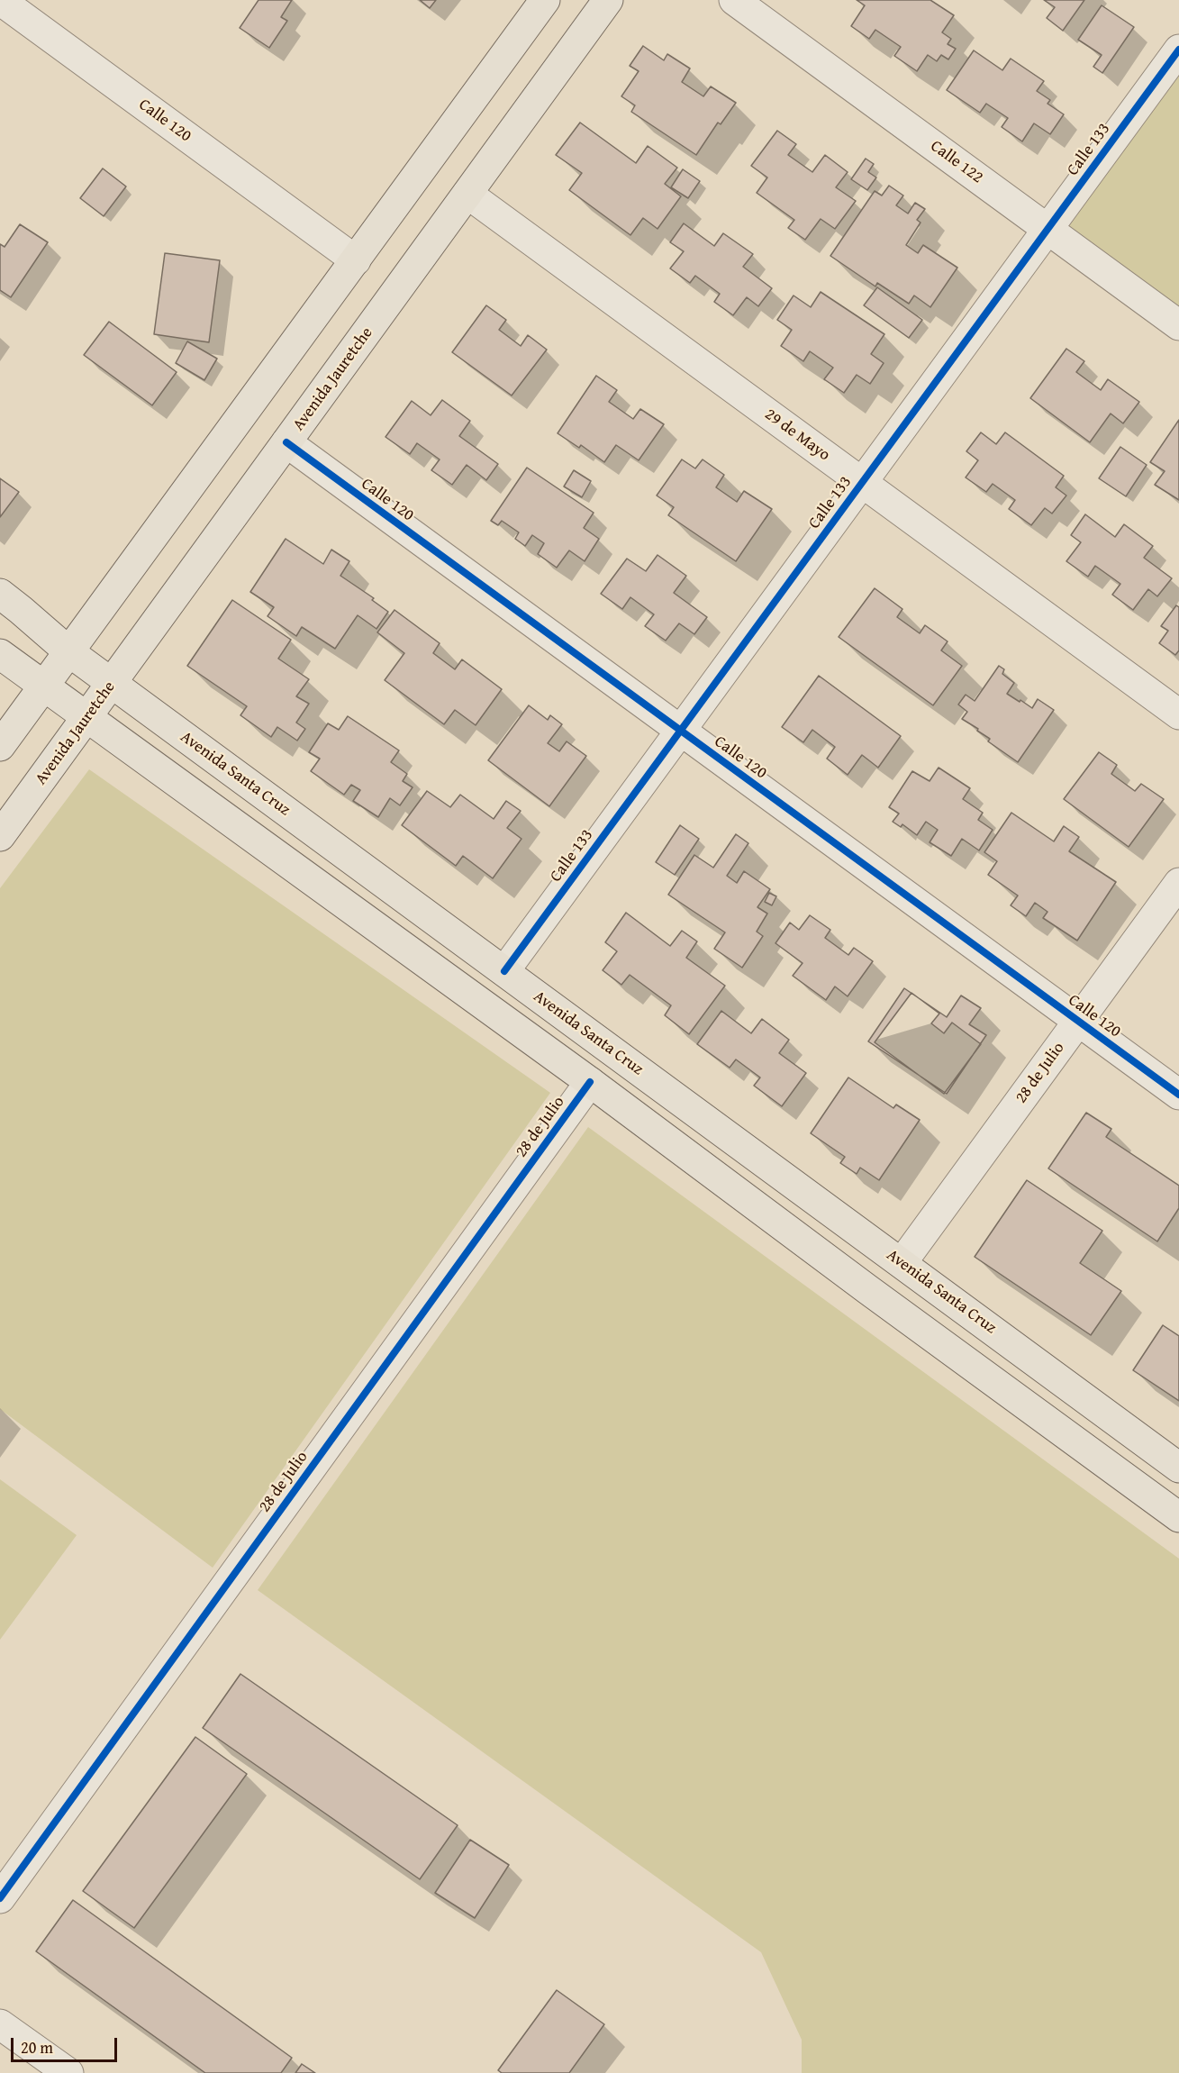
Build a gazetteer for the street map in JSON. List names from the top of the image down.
{
  "streets": {
    "main road": ["Avenida Jauretche", "Avenida Santa Cruz"],
    "street": [
      "Calle 120",
      "Calle 133",
      "Calle 122",
      "29 de Mayo",
      "28 de Julio"
    ]
  },
  "crossings": [
    ["Calle 120", "Calle 133"],
    ["Calle 120", "Avenida Jauretche"],
    ["Calle 120", "28 de Julio"],
    ["Calle 133", "Calle 122"],
    ["Calle 133", "29 de Mayo"],
    ["Calle 133", "Avenida Santa Cruz"],
    ["Avenida Jauretche", "29 de Mayo"],
    ["Avenida Jauretche", "Avenida Santa Cruz"],
    ["Avenida Santa Cruz", "28 de Julio"]
  ],
  "scale_bar": "20 m"
}
